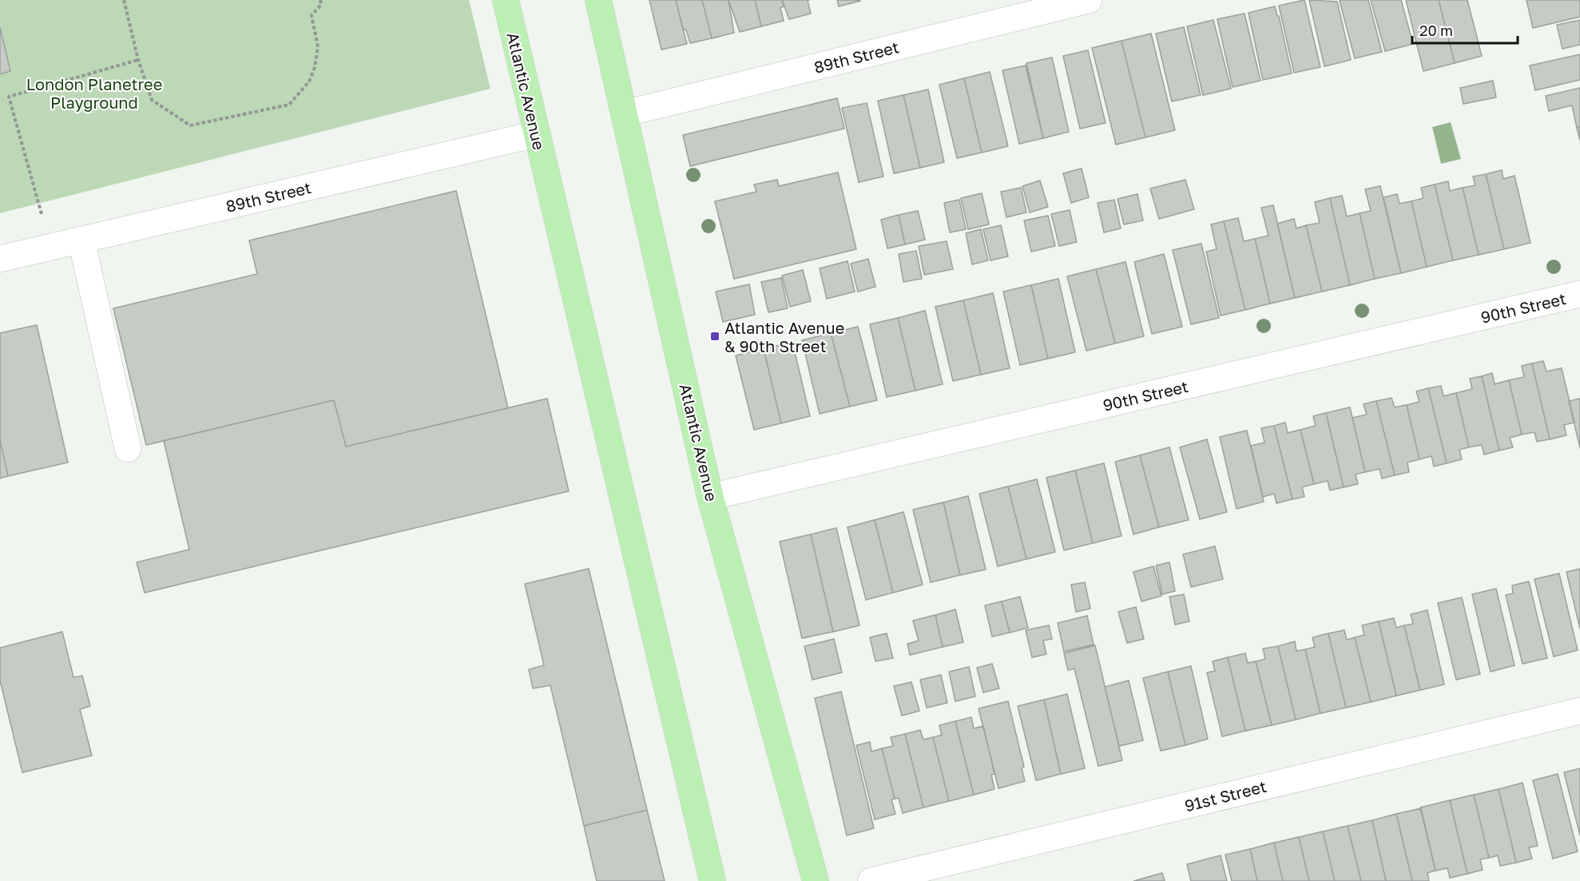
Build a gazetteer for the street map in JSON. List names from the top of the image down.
{
  "streets": {
    "main road": ["Atlantic Avenue"],
    "street": ["89th Street", "90th Street", "91st Street"]
  },
  "crossings": [
    ["89th Street", "Atlantic Avenue"],
    ["Atlantic Avenue", "90th Street"]
  ],
  "parks": ["London Planetree Playground"],
  "places": {
    "transit": ["Atlantic Avenue & 90th Street"]
  },
  "scale_bar": "20 m"
}
